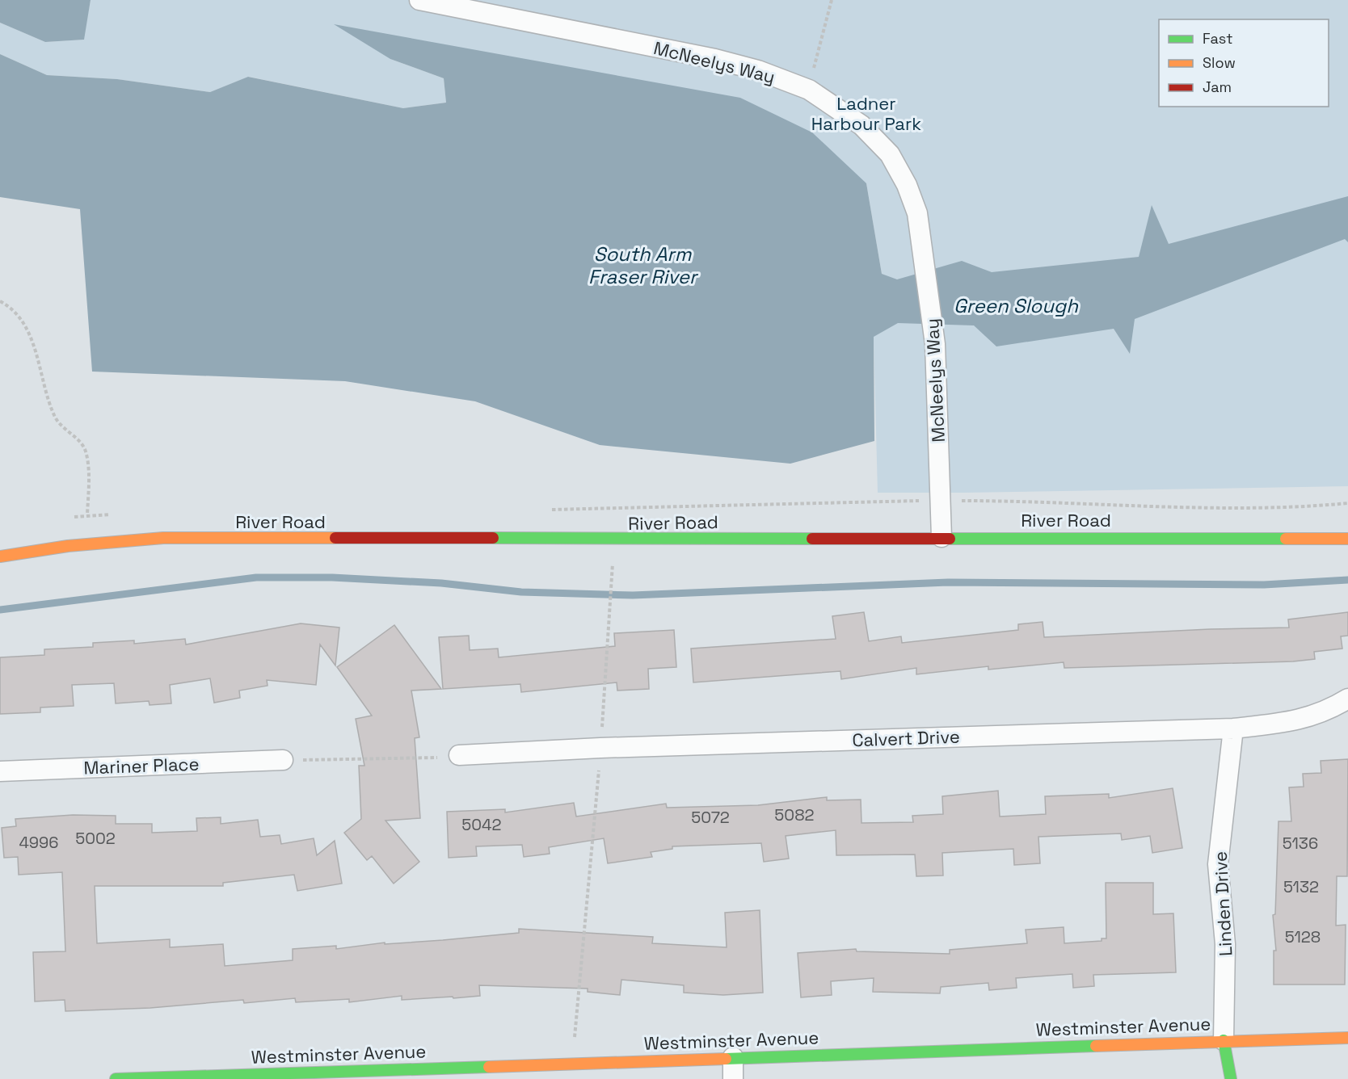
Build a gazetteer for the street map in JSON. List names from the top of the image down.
{
  "streets": {
    "street": [
      "McNeelys Way",
      "River Road",
      "Calvert Drive",
      "Mariner Place",
      "Linden Drive",
      "Westminster Avenue"
    ]
  },
  "crossings": [
    ["McNeelys Way", "River Road"],
    ["Calvert Drive", "Linden Drive"],
    ["Linden Drive", "Westminster Avenue"]
  ],
  "water": ["South Arm Fraser River", "Green Slough"],
  "parks": ["Ladner Harbour Park"],
  "house_numbers": [
    "5082",
    "5072",
    "5042",
    "5002",
    "4996",
    "5136",
    "5132",
    "5128"
  ],
  "legend": ["Fast", "Slow", "Jam"]
}
